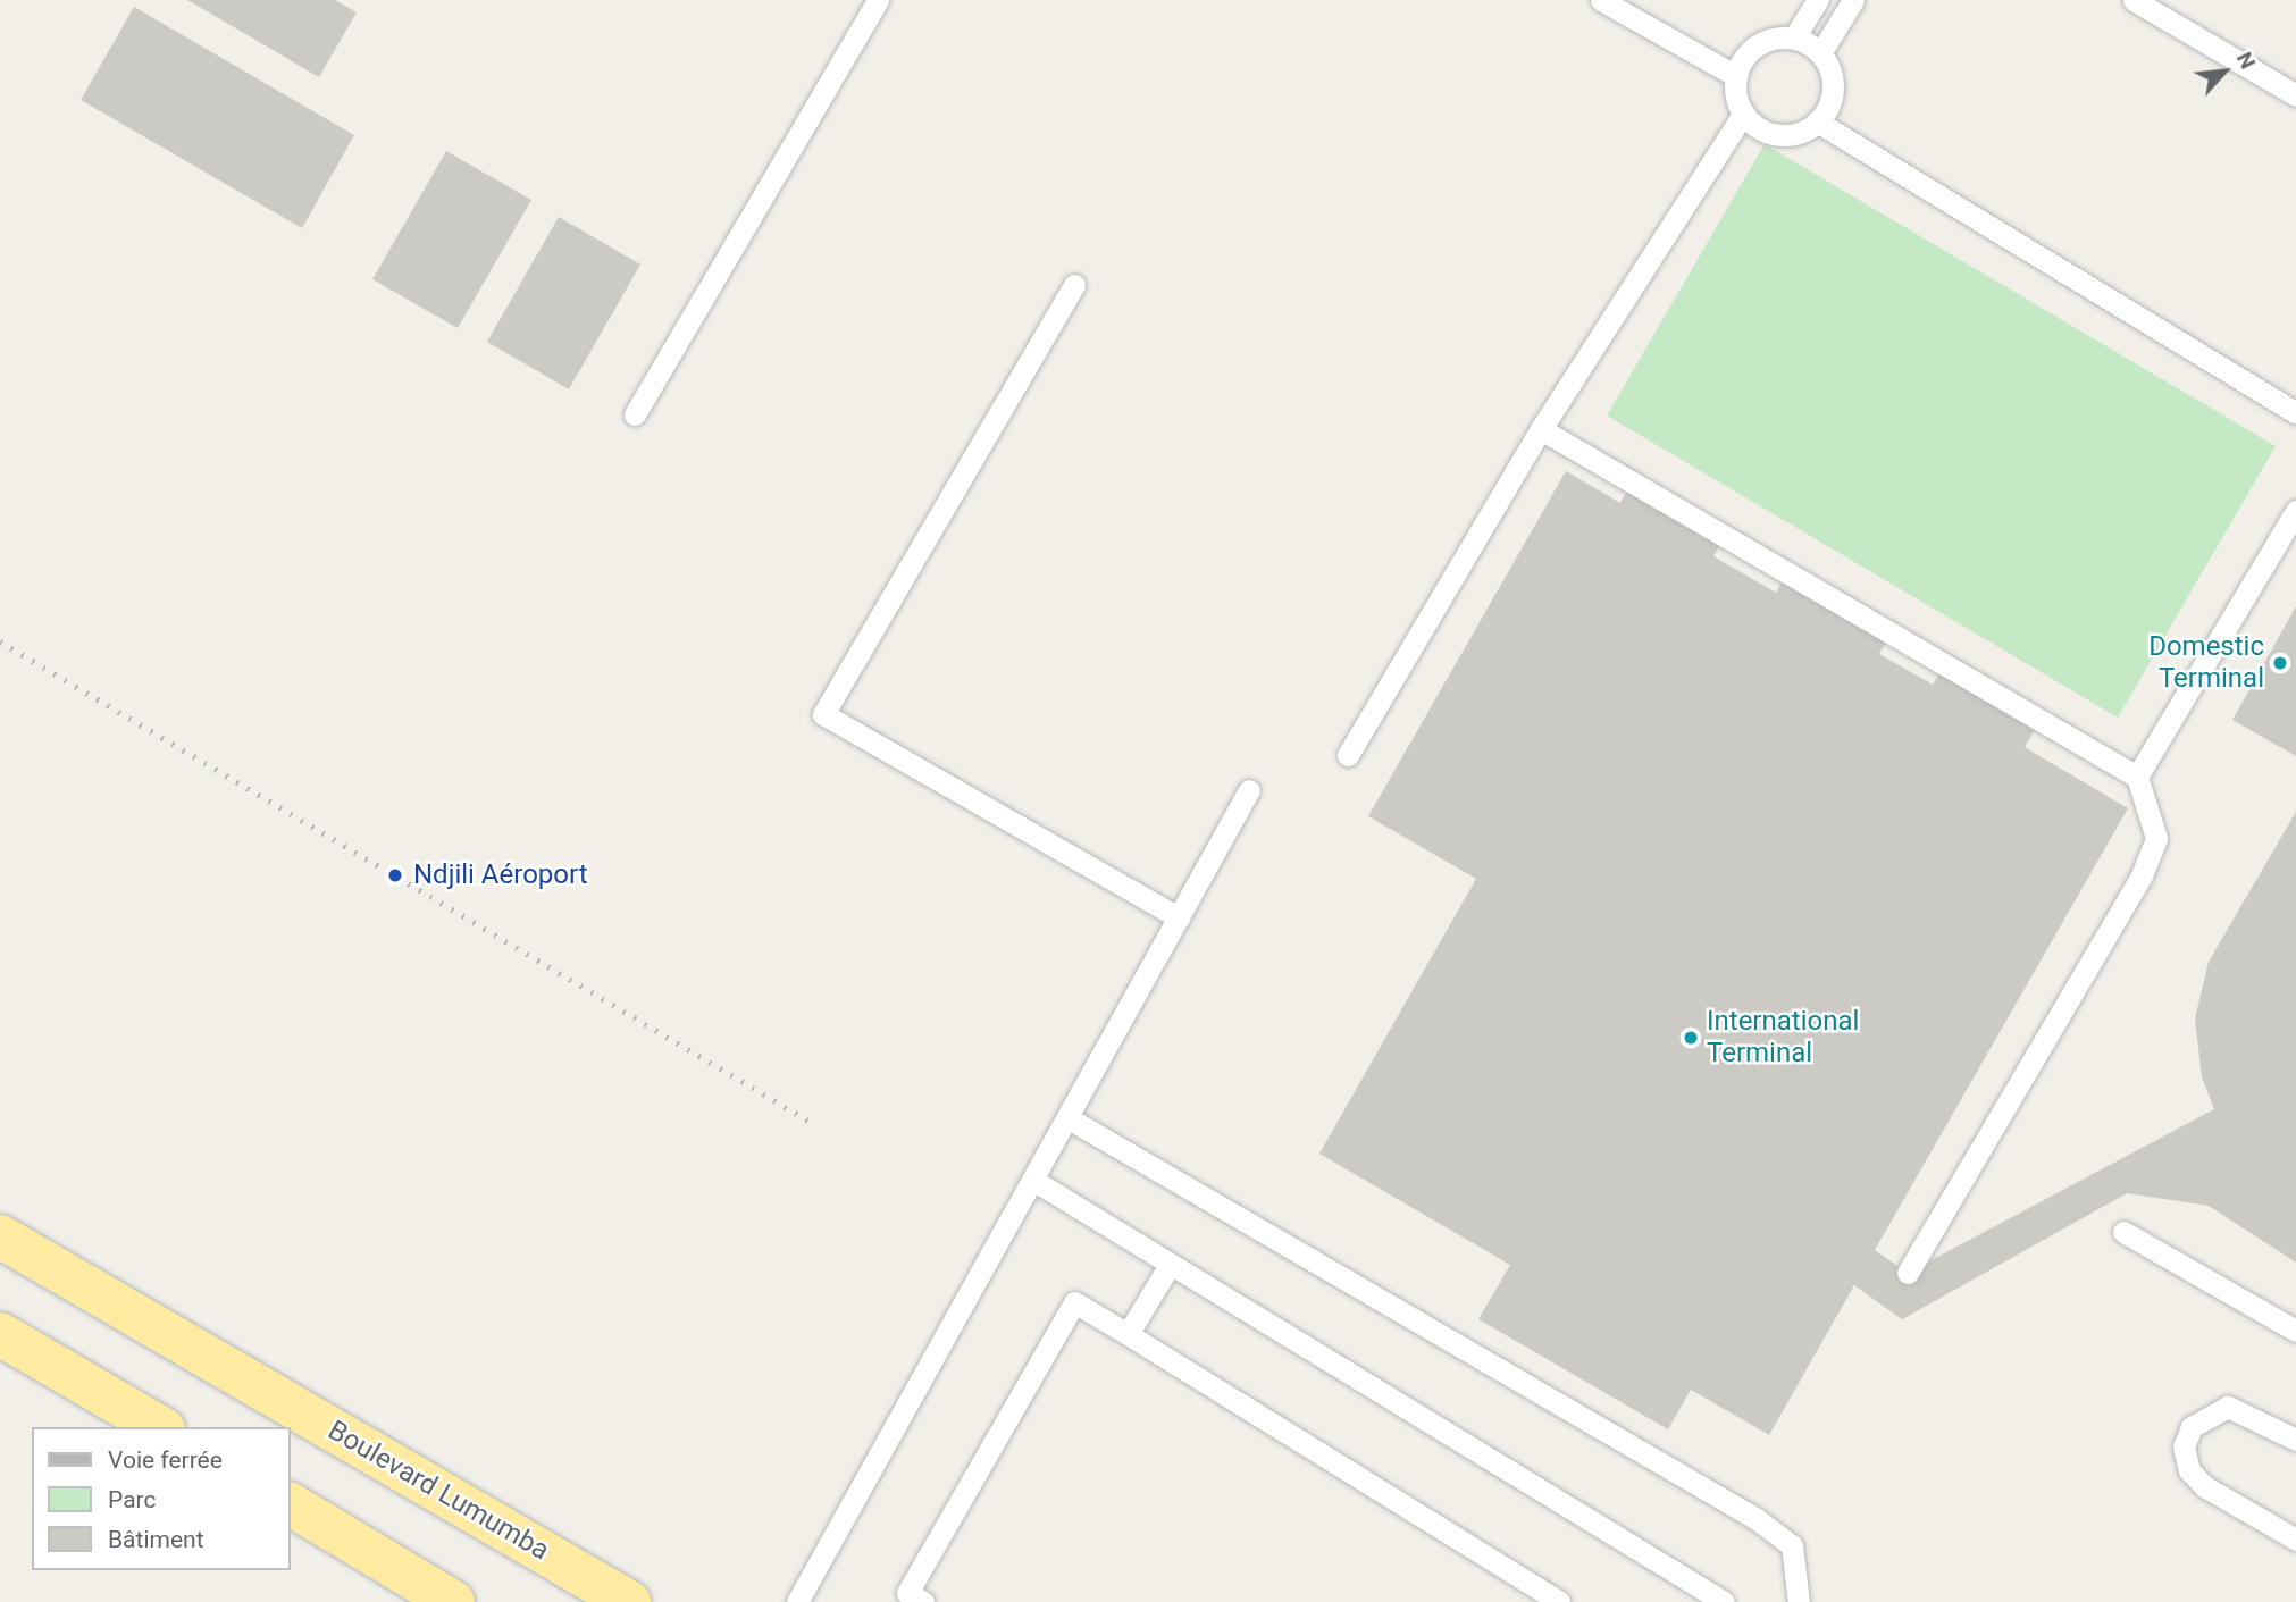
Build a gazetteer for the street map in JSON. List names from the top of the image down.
{
  "streets": {
    "highway": ["Boulevard Lumumba"]
  },
  "places": ["Domestic Terminal", "Ndjili Aéroport", "International Terminal"],
  "legend": ["Voie ferrée", "Parc", "Bâtiment"],
  "north": "top right"
}
